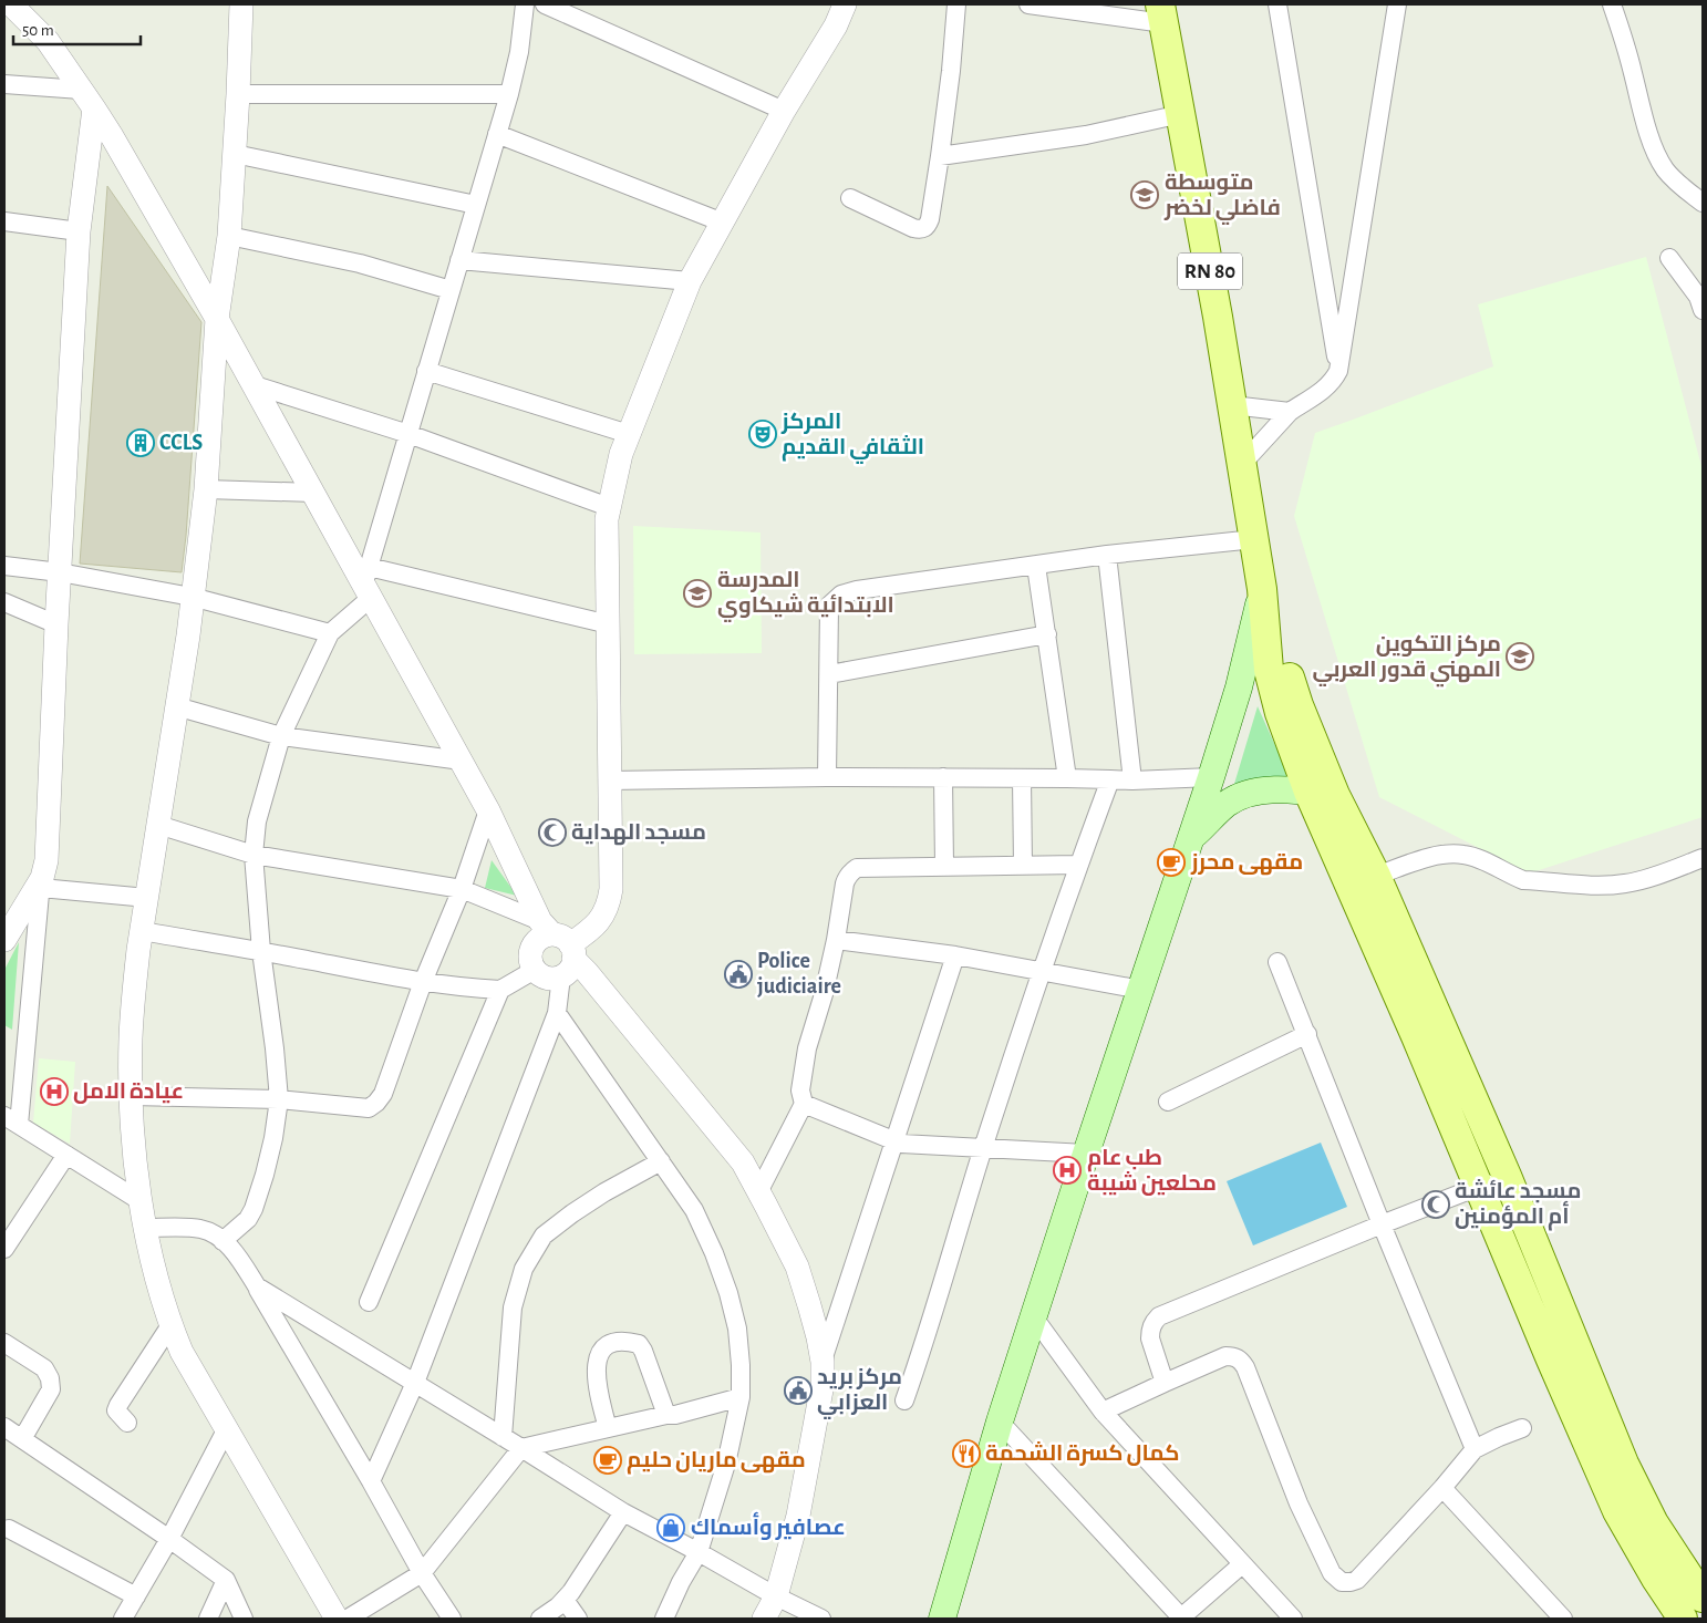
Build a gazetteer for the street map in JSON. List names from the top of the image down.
{
  "streets": {
    "main road": ["RN 80"]
  },
  "places": {
    "school or university": ["متوسطة فاضلي لخضر", "المدرسة الابتدائية شيكاوي", "مركز التكوين المهني قدور العربي"],
    "theatre": ["المركز الثقافي القديم"],
    "building": ["CCLS"],
    "mosque": ["مسجد الهداية", "مسجد عائشة أم المؤمنين"],
    "cafe": ["مقهى محرز", "مقهى ماريان حليم"],
    "public building": ["Police judiciaire", "مركز بريد العزابي"],
    "hospital": ["عيادة الامل", "طب عام محلعين شيبة"],
    "restaurant": ["كمال كسرة الشحمة"],
    "shop": ["عصافير وأسماك"]
  },
  "scale_bar": "50 m"
}
